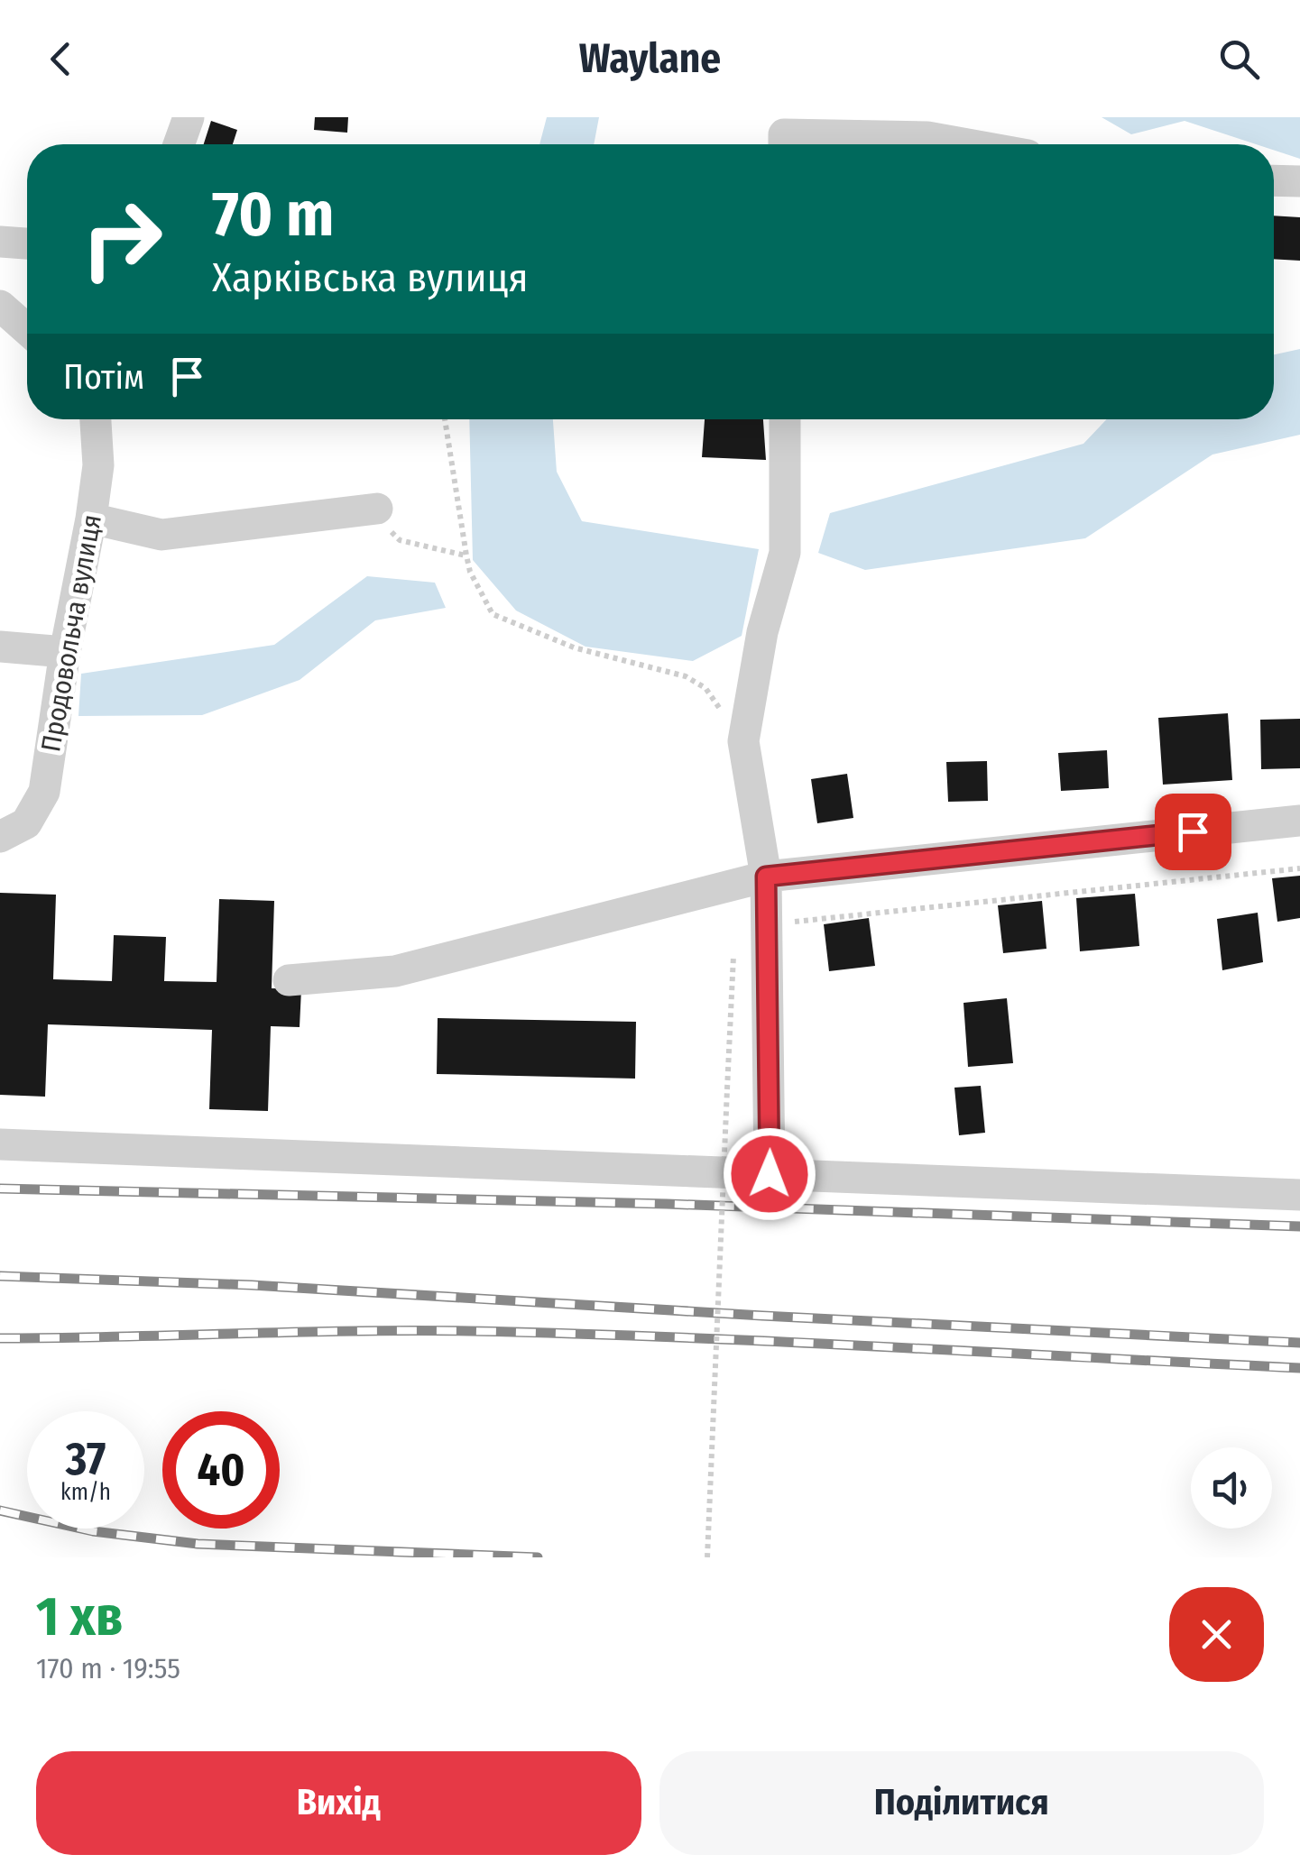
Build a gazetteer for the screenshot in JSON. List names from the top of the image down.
{
  "streets": {
    "street": ["Продовольча вулиця"]
  },
  "page": {
    "header": "Waylane",
    "turn": ["70 m", "Харківська вулиця"],
    "then": "Потім",
    "speed": "37 km/h",
    "limit": "40",
    "heading": ["1 хв", "170 m · 19:55"],
    "buttons": ["Вихід", "Поділитися"]
  }
}
